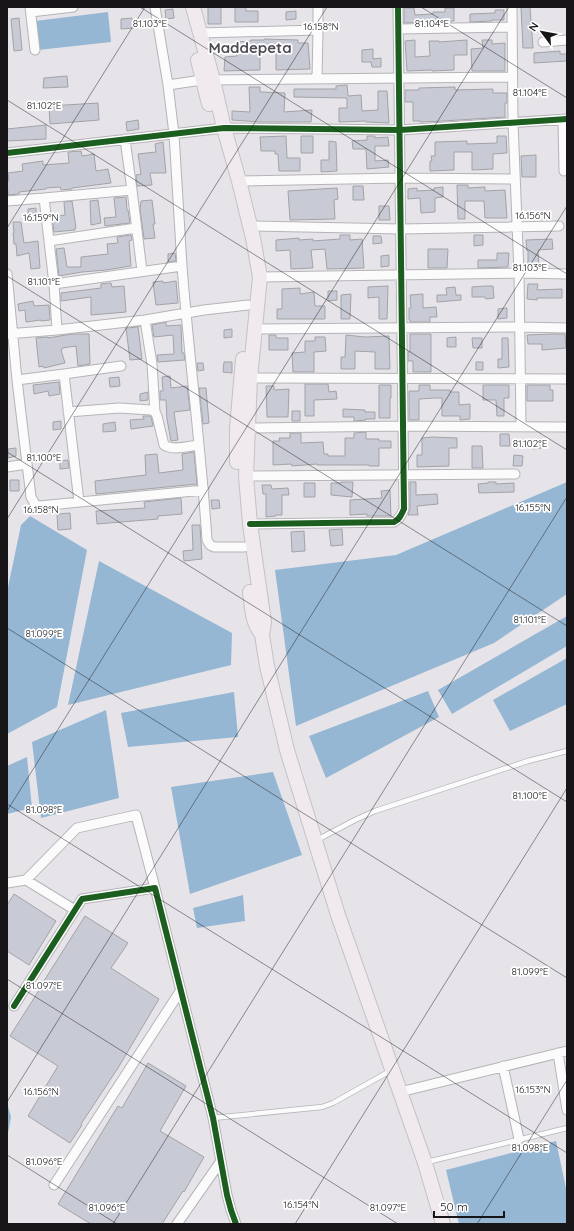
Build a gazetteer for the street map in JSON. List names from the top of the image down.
{
  "districts": ["Maddepeta"],
  "scale_bar": "50 m",
  "north": "top left",
  "coordinates": [
    "81.103°E",
    "81.104°E",
    "16.158°N",
    "81.102°E",
    "16.156°N",
    "16.159°N",
    "81.101°E",
    "81.100°E",
    "16.155°N",
    "81.099°E",
    "81.098°E",
    "81.097°E",
    "16.153°N",
    "81.096°E",
    "16.154°N"
  ]
}
